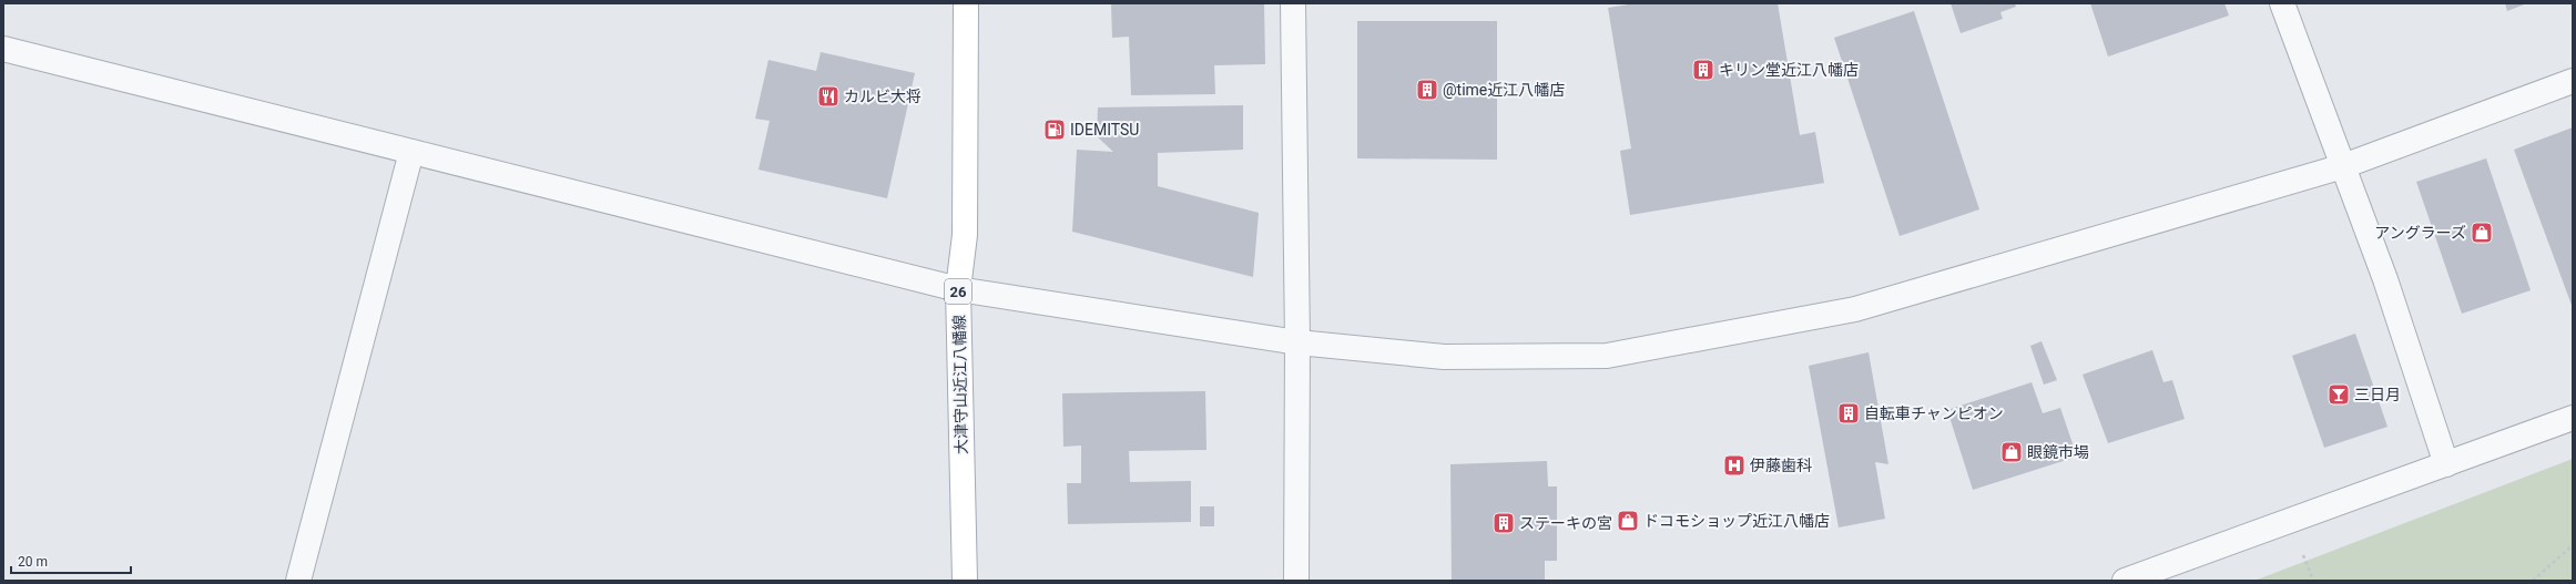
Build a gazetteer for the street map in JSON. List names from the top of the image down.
{
  "streets": {
    "main road": ["26", "大津守山近江八幡線"]
  },
  "places": {
    "building": [
      "キリン堂近江八幡店",
      "@time近江八幡店",
      "自転車チャンピオン",
      "ステーキの宮"
    ],
    "restaurant": ["カルビ大将"],
    "fuel station": ["IDEMITSU"],
    "shop": ["アングラーズ", "眼鏡市場", "ドコモショップ近江八幡店"],
    "bar": ["三日月"],
    "hospital": ["伊藤歯科"]
  },
  "scale_bar": "20 m"
}
